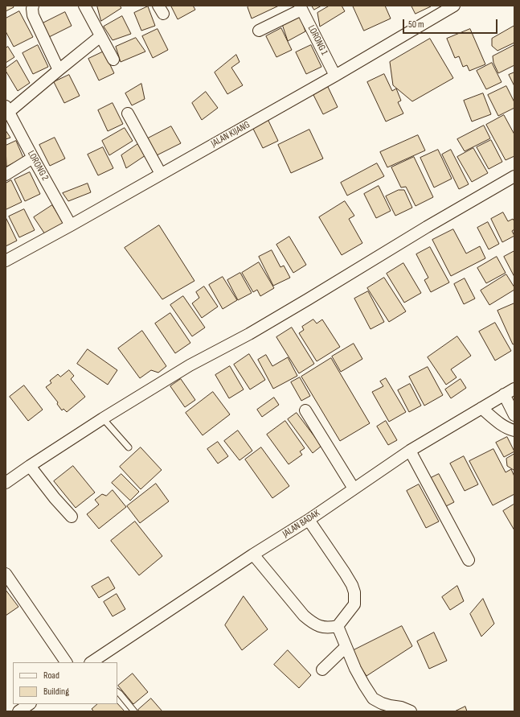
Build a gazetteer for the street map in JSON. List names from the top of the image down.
{
  "streets": {
    "street": [
      "LORONG 1",
      "JALAN KIJANG",
      "LORONG 2",
      "JALAN BADAK"
    ]
  },
  "crossings": [
    ["LORONG 1", "JALAN KIJANG"],
    ["JALAN KIJANG", "LORONG 2"]
  ],
  "legend": ["Road", "Building"],
  "scale_bar": "50 m"
}
